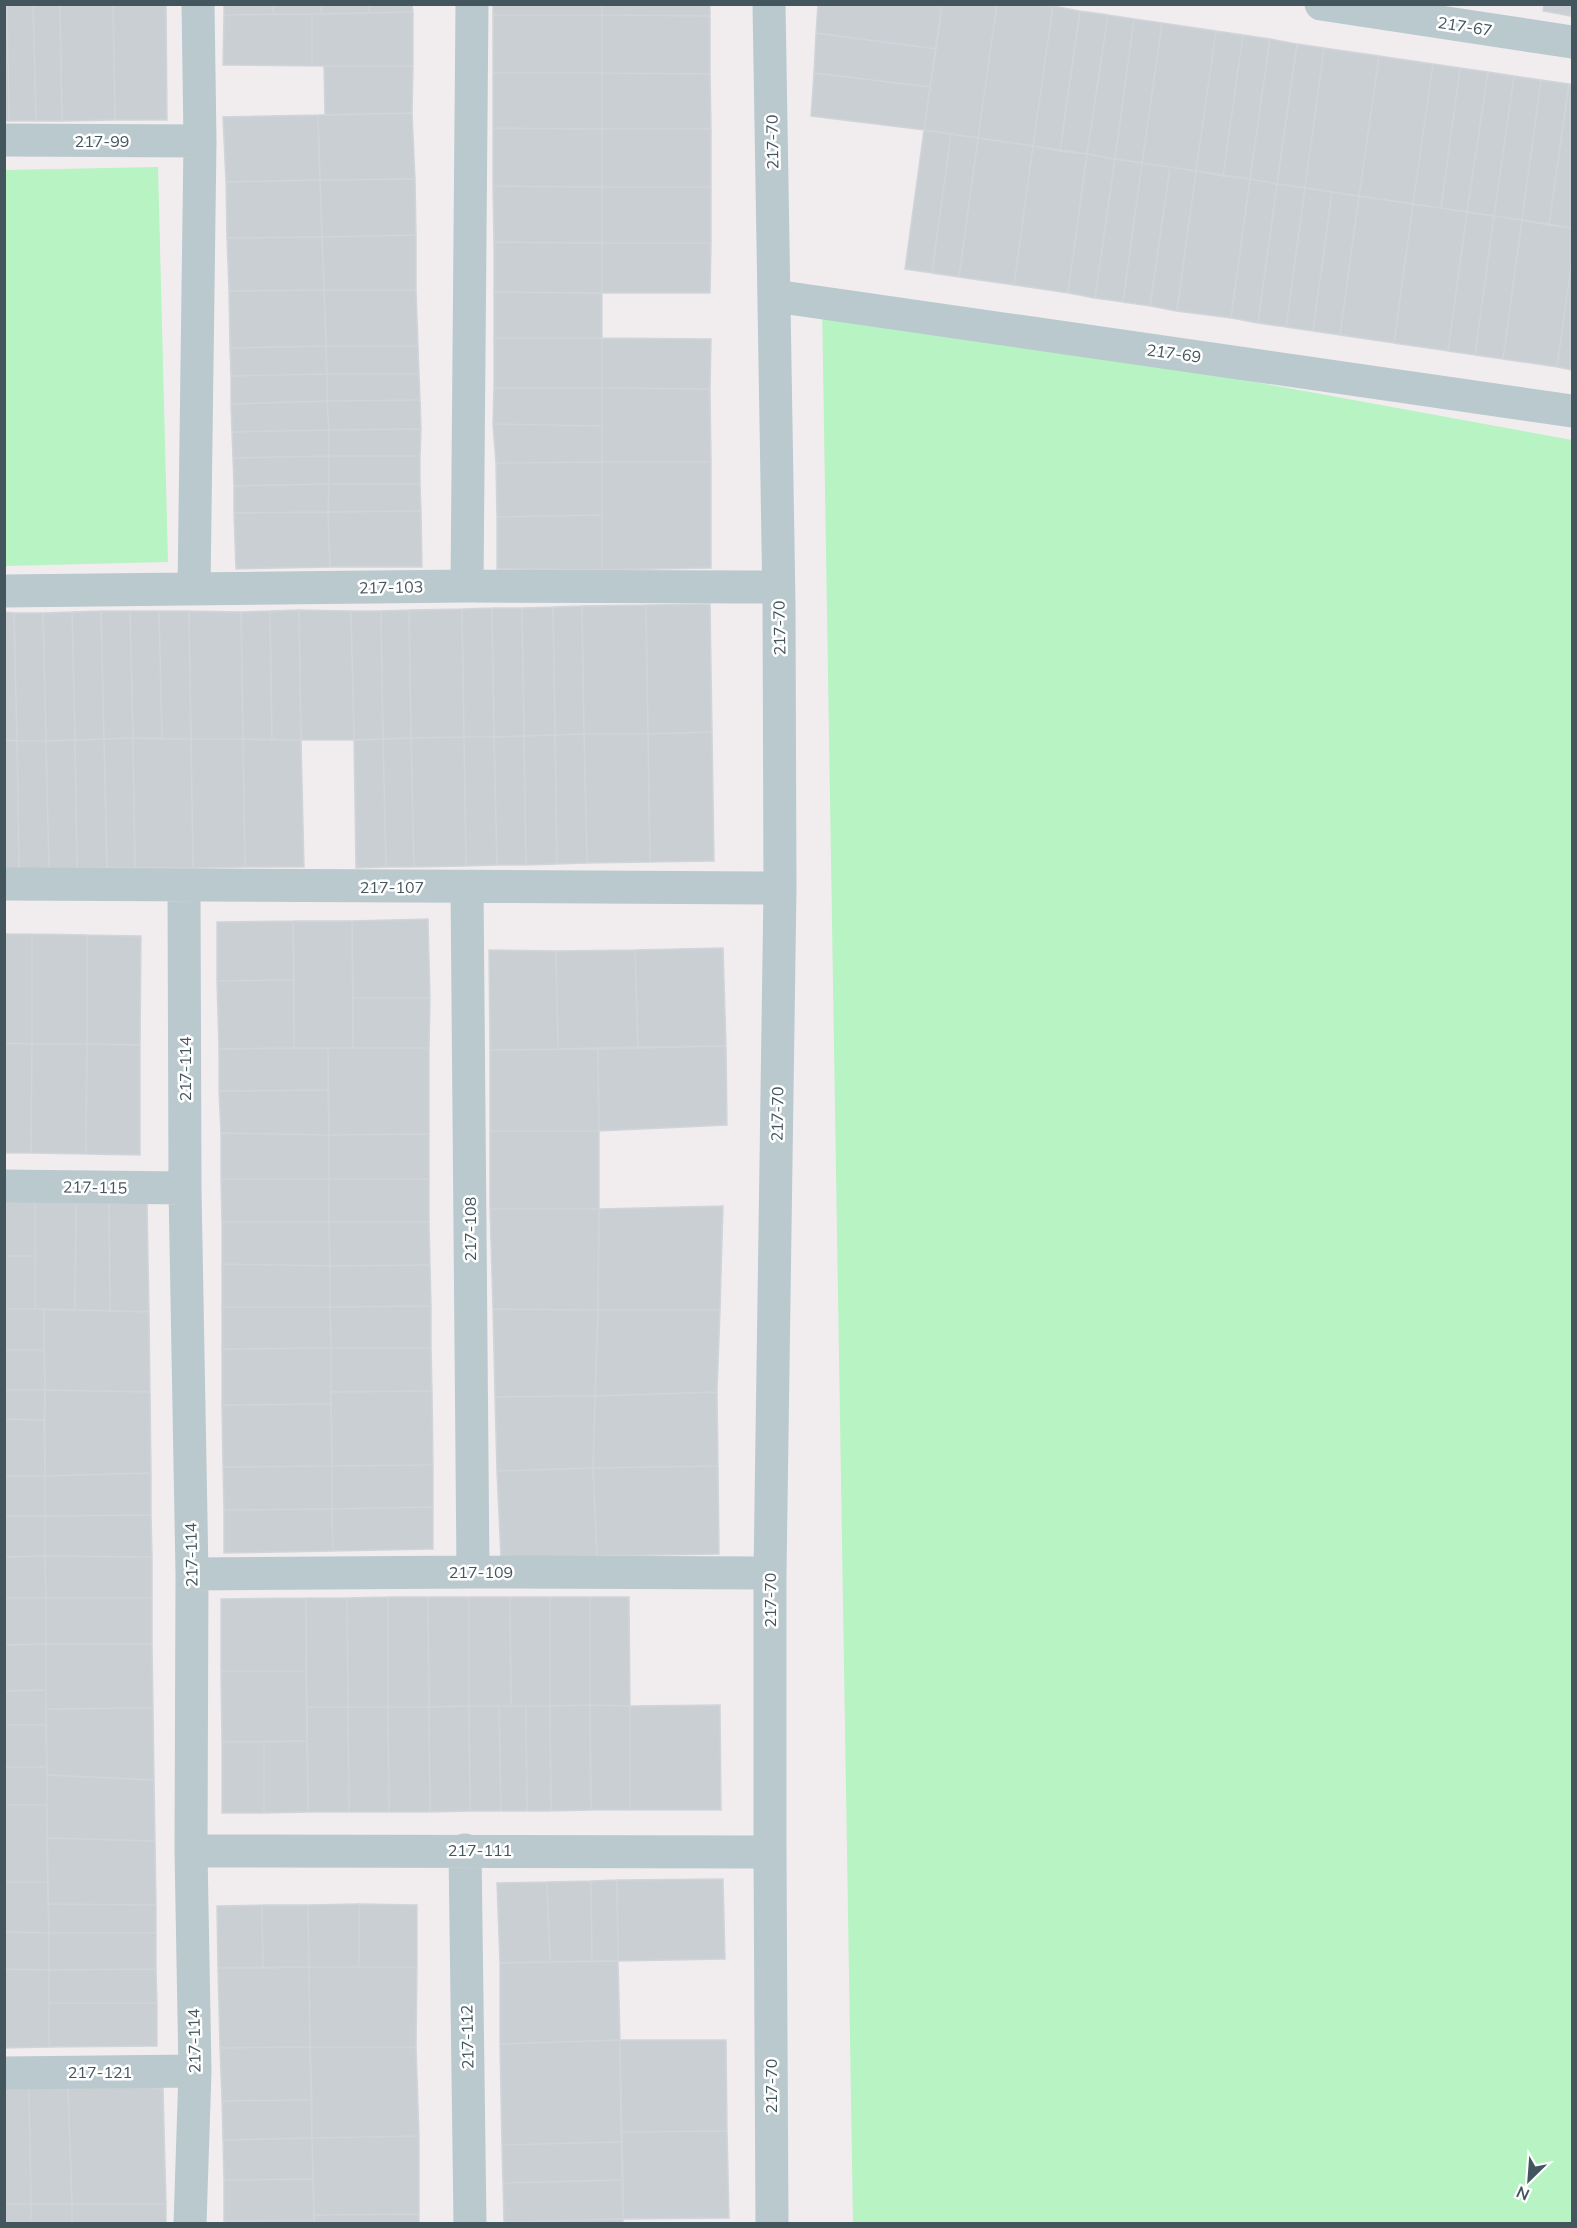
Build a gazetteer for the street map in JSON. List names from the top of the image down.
{
  "streets": {
    "street": [
      "217-67",
      "217-99",
      "217-70",
      "217-69",
      "217-103",
      "217-107",
      "217-114",
      "217-115",
      "217-108",
      "217-109",
      "217-111",
      "217-112",
      "217-121"
    ]
  },
  "crossings": [
    ["217-70", "217-69"],
    ["217-70", "217-103"],
    ["217-70", "217-107"],
    ["217-70", "217-109"],
    ["217-70", "217-111"],
    ["217-107", "217-114"],
    ["217-107", "217-108"],
    ["217-114", "217-115"],
    ["217-114", "217-109"],
    ["217-114", "217-111"],
    ["217-114", "217-121"],
    ["217-108", "217-109"],
    ["217-111", "217-112"]
  ],
  "north": "bottom left"
}
